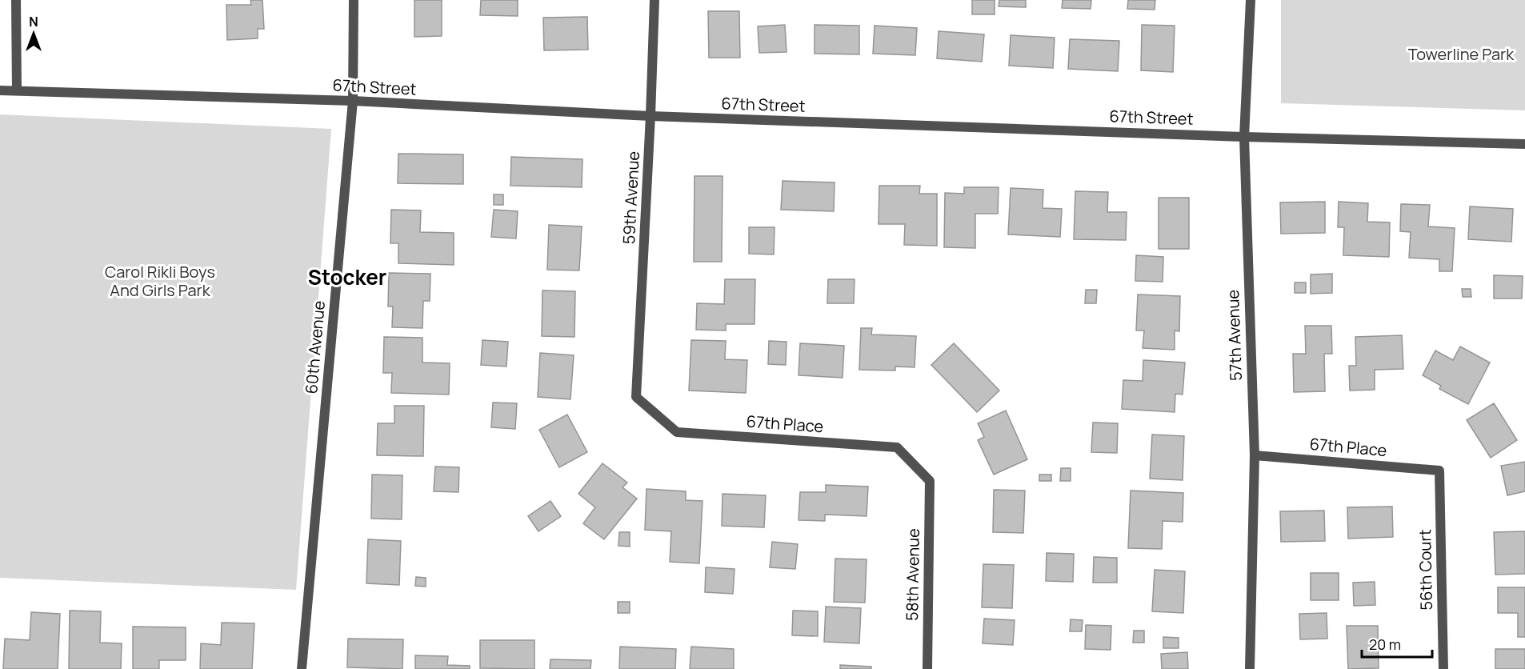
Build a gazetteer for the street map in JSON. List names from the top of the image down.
{
  "streets": {
    "street": [
      "67th Street",
      "59th Avenue",
      "57th Avenue",
      "60th Avenue",
      "67th Place",
      "56th Court",
      "58th Avenue"
    ]
  },
  "crossings": [
    ["67th Street", "59th Avenue"],
    ["67th Street", "57th Avenue"],
    ["67th Street", "60th Avenue"],
    ["59th Avenue", "67th Place"],
    ["57th Avenue", "67th Place"],
    ["67th Place", "56th Court"],
    ["67th Place", "58th Avenue"]
  ],
  "districts": ["Stocker"],
  "parks": ["Towerline Park", "Carol Rikli Boys And Girls Park"],
  "scale_bar": "20 m",
  "north": "top"
}
